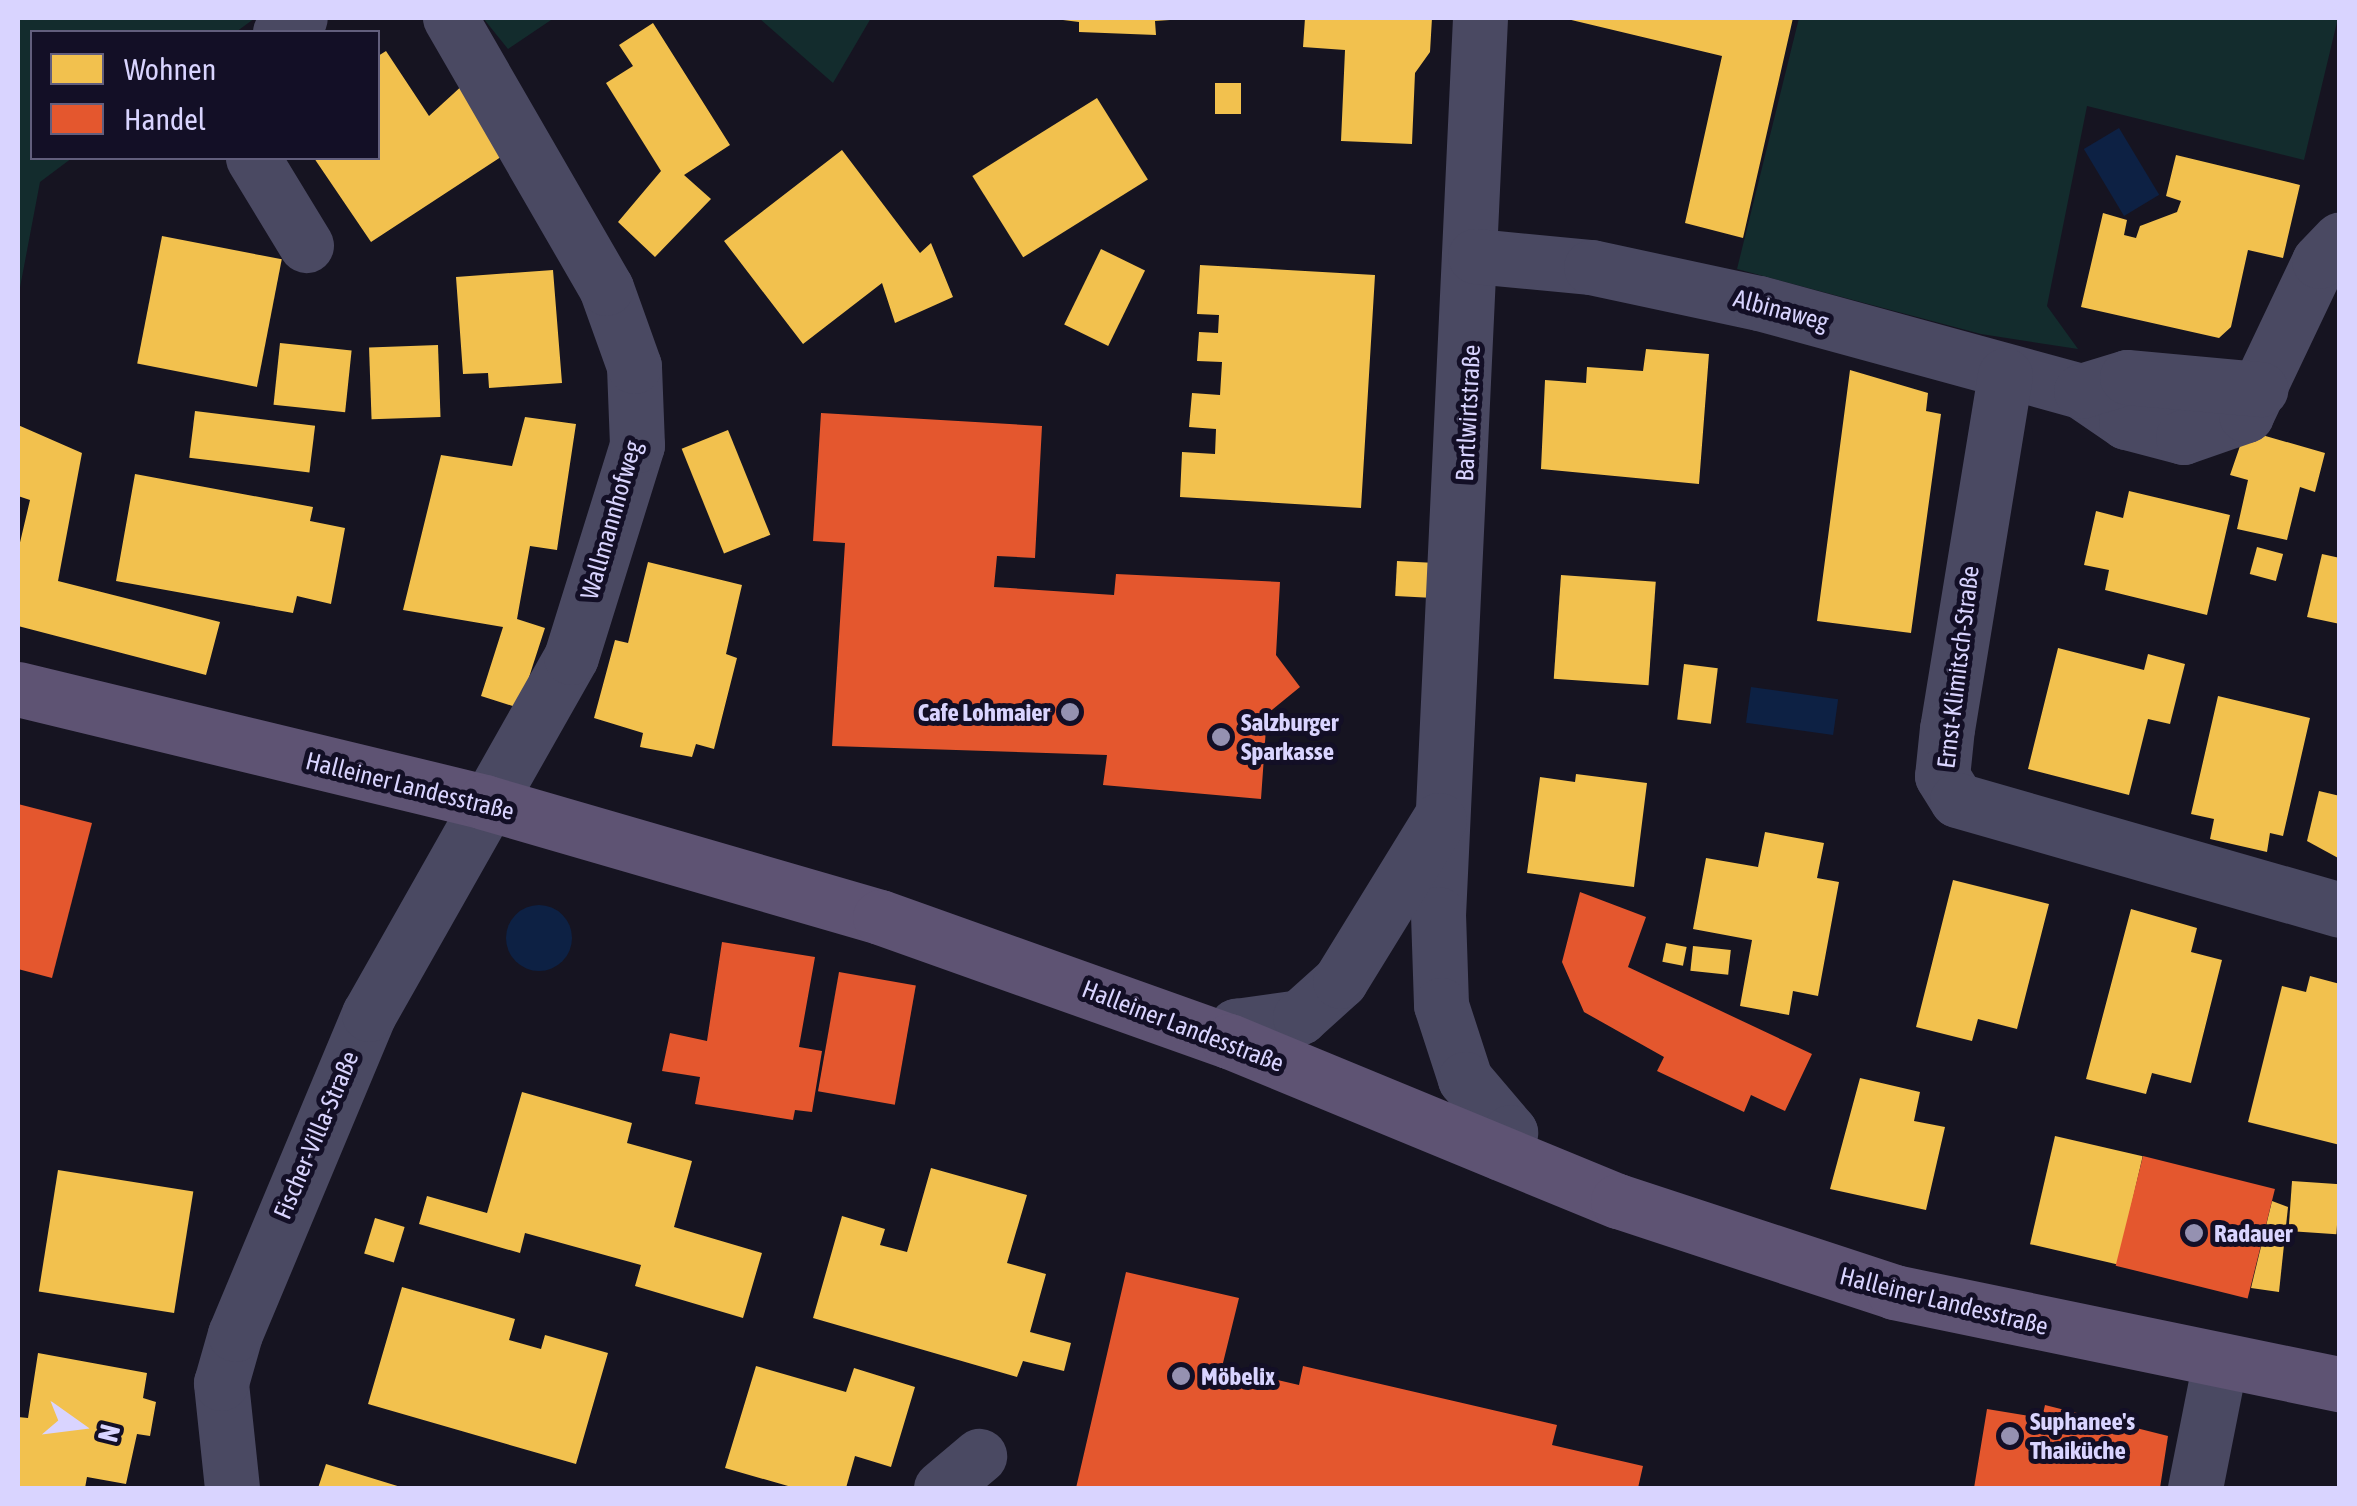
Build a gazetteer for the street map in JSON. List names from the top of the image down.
{
  "streets": {
    "main road": ["Halleiner Landesstraße"],
    "street": [
      "Albinaweg",
      "Bartlwirtstraße",
      "Wallmannhofweg",
      "Ernst-Klimitsch-Straße",
      "Fischer-Villa-Straße"
    ]
  },
  "crossings": [
    ["Albinaweg", "Bartlwirtstraße"],
    ["Albinaweg", "Ernst-Klimitsch-Straße"],
    ["Bartlwirtstraße", "Halleiner Landesstraße"],
    ["Wallmannhofweg", "Halleiner Landesstraße"],
    ["Wallmannhofweg", "Fischer-Villa-Straße"],
    ["Halleiner Landesstraße", "Fischer-Villa-Straße"]
  ],
  "places": [
    "Cafe Lohmaier",
    "Salzburger Sparkasse",
    "Radauer",
    "Möbelix",
    "Suphanee's Thaiküche"
  ],
  "legend": ["Wohnen", "Handel"],
  "north": "right"
}
